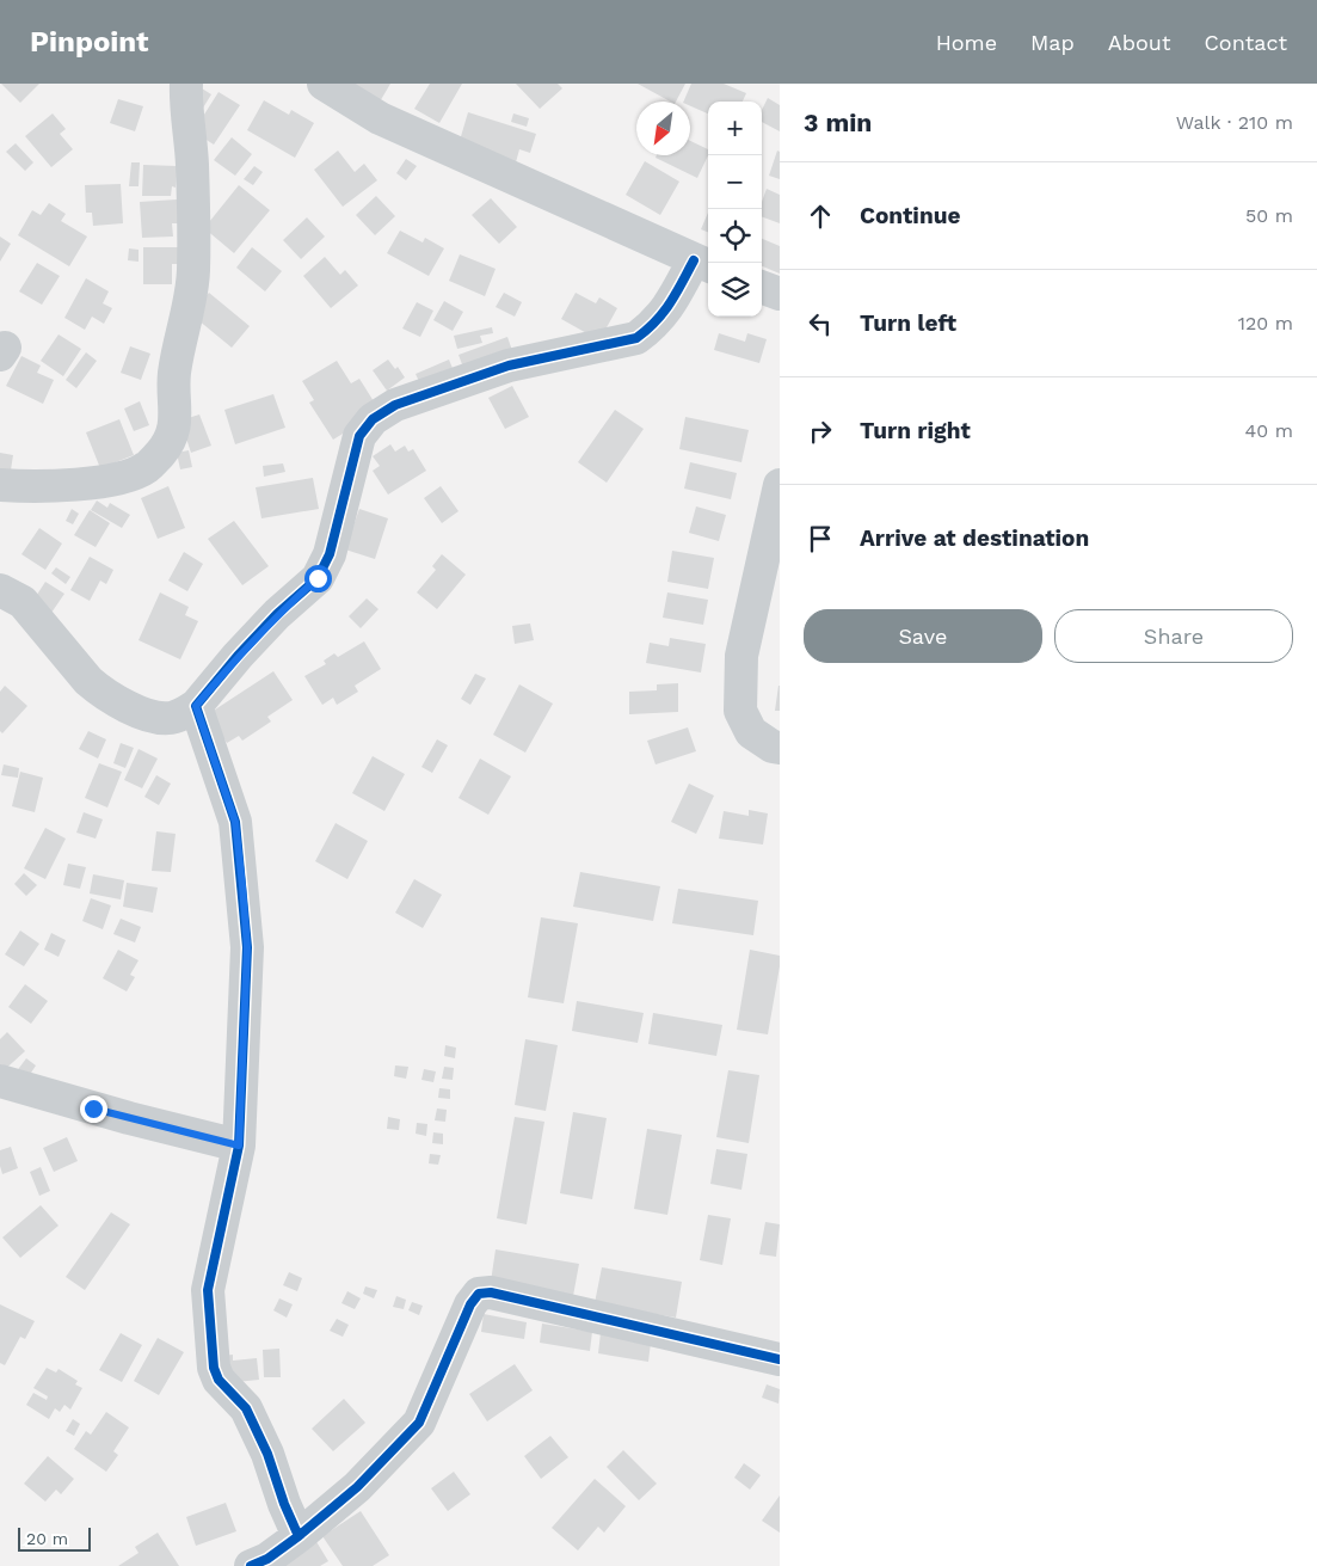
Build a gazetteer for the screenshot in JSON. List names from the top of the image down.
{
  "scale_bar": "20 m",
  "north": "bottom left",
  "page": {
    "header": "Pinpoint",
    "nav": [
      "Home",
      "Map",
      "About",
      "Contact"
    ],
    "heading": ["3 min", "Walk · 210 m"],
    "map_buttons": ["+", "−"],
    "list": [
      ["Continue", "50 m"],
      ["Turn left", "120 m"],
      ["Turn right", "40 m"],
      "Arrive at destination"
    ],
    "buttons": ["Save", "Share"],
    "scale": "20 m"
  }
}
